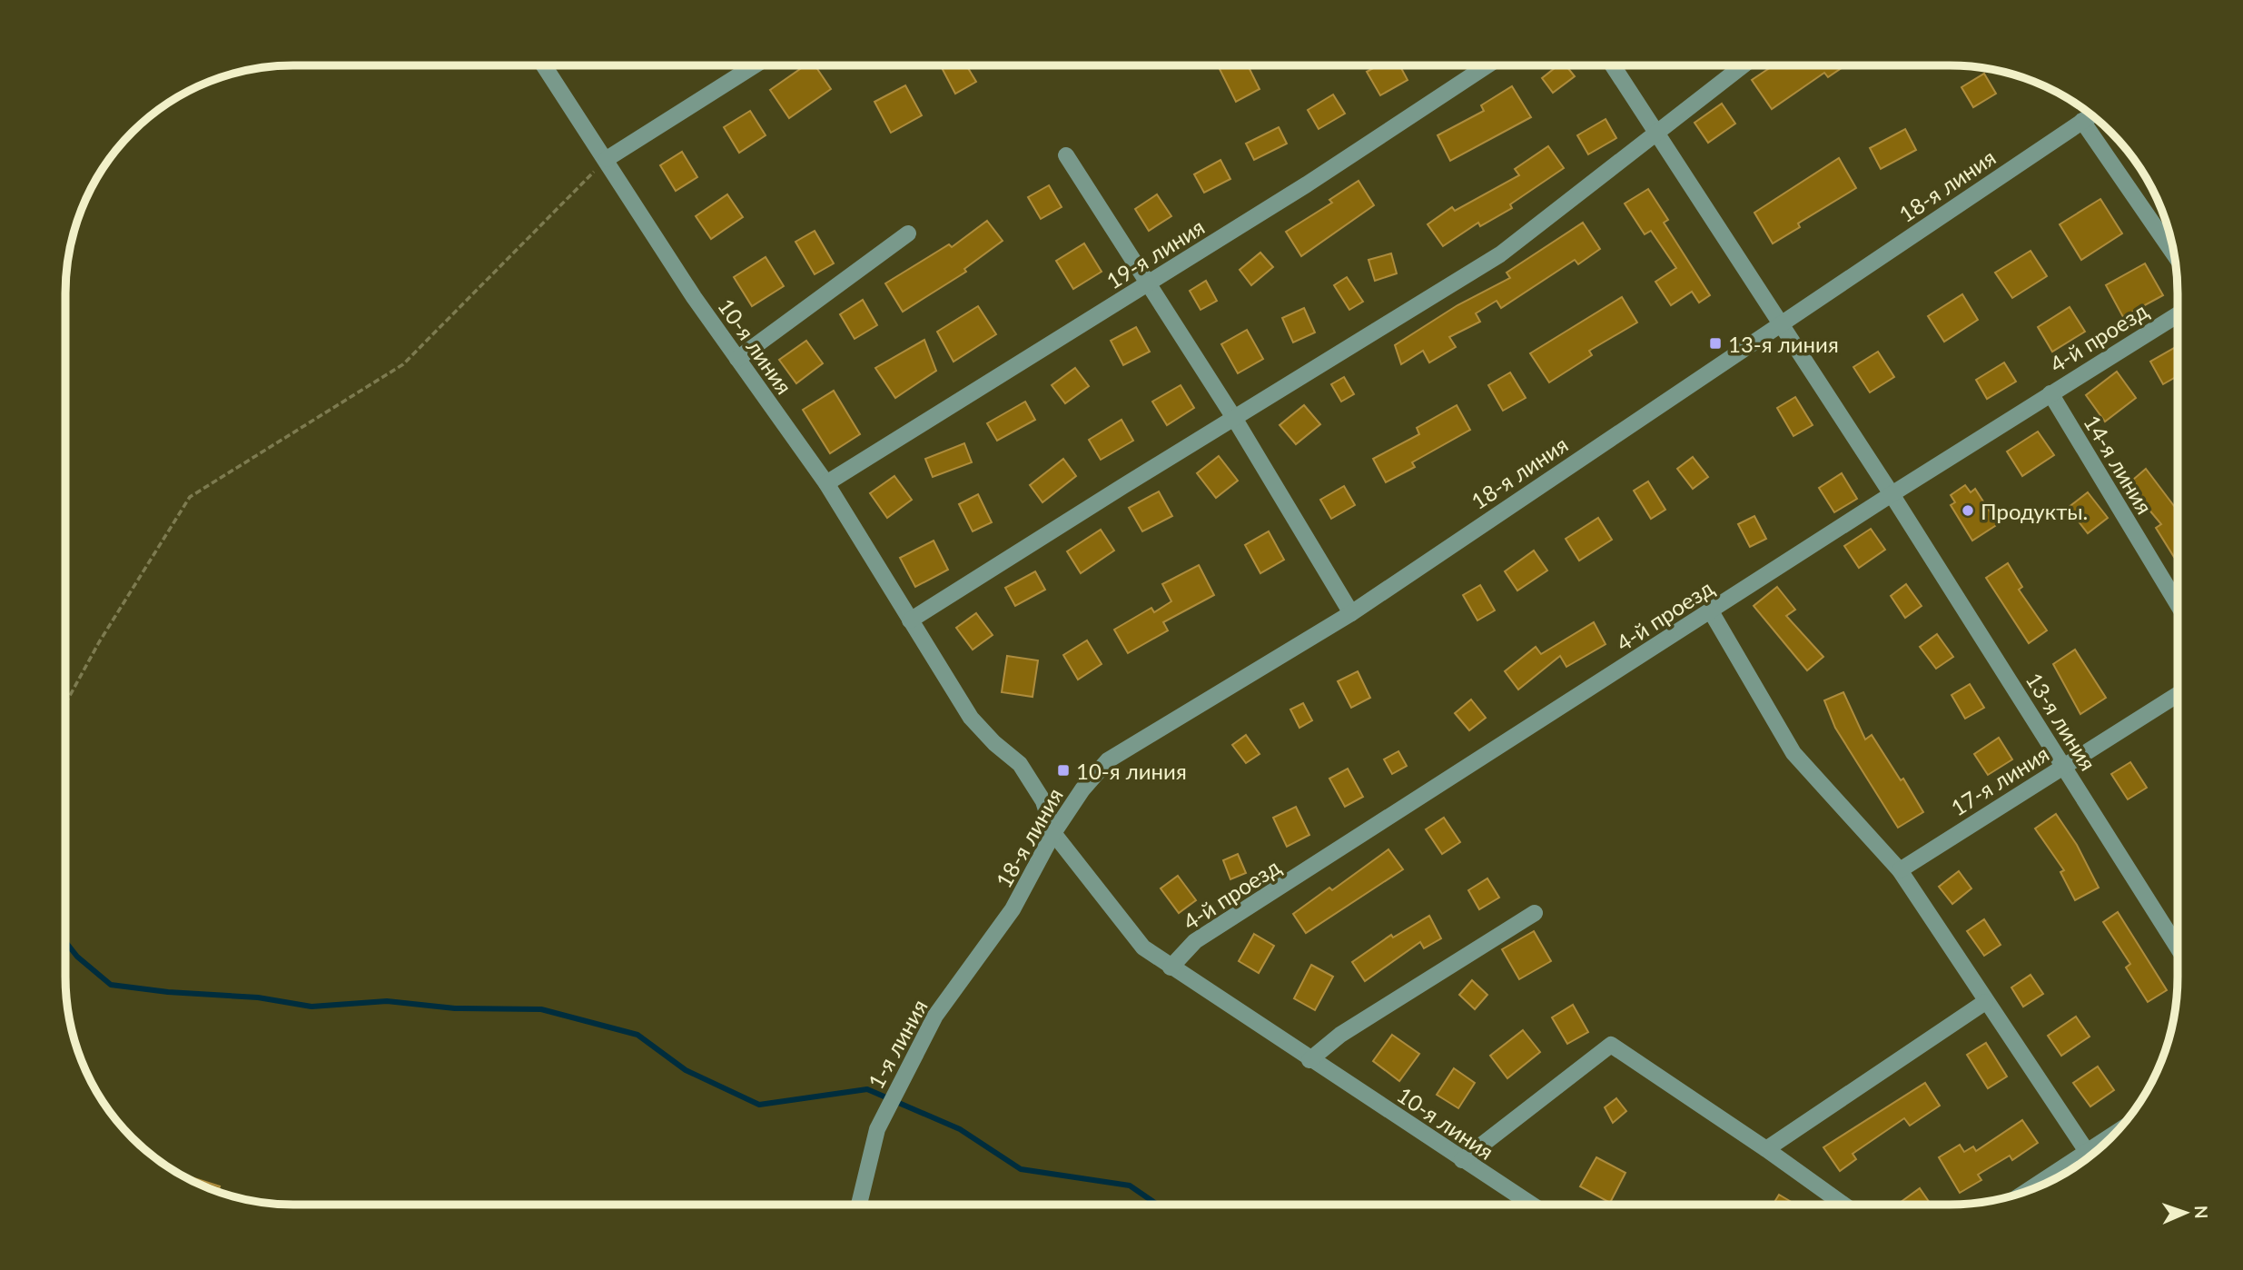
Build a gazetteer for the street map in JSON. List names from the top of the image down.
{
  "streets": {
    "street": [
      "18-я линия",
      "19-я линия",
      "4-й проезд",
      "10-я линия",
      "14-я линия",
      "13-я линия",
      "17-я линия",
      "1-я линия"
    ]
  },
  "crossings": [
    ["18-я линия", "10-я линия"],
    ["18-я линия", "13-я линия"],
    ["18-я линия", "1-я линия"],
    ["19-я линия", "10-я линия"],
    ["4-й проезд", "10-я линия"],
    ["4-й проезд", "14-я линия"],
    ["4-й проезд", "13-я линия"],
    ["13-я линия", "17-я линия"]
  ],
  "places": {
    "transit": ["13-я линия", "10-я линия"],
    "other": ["Продукты."]
  },
  "north": "right"
}
